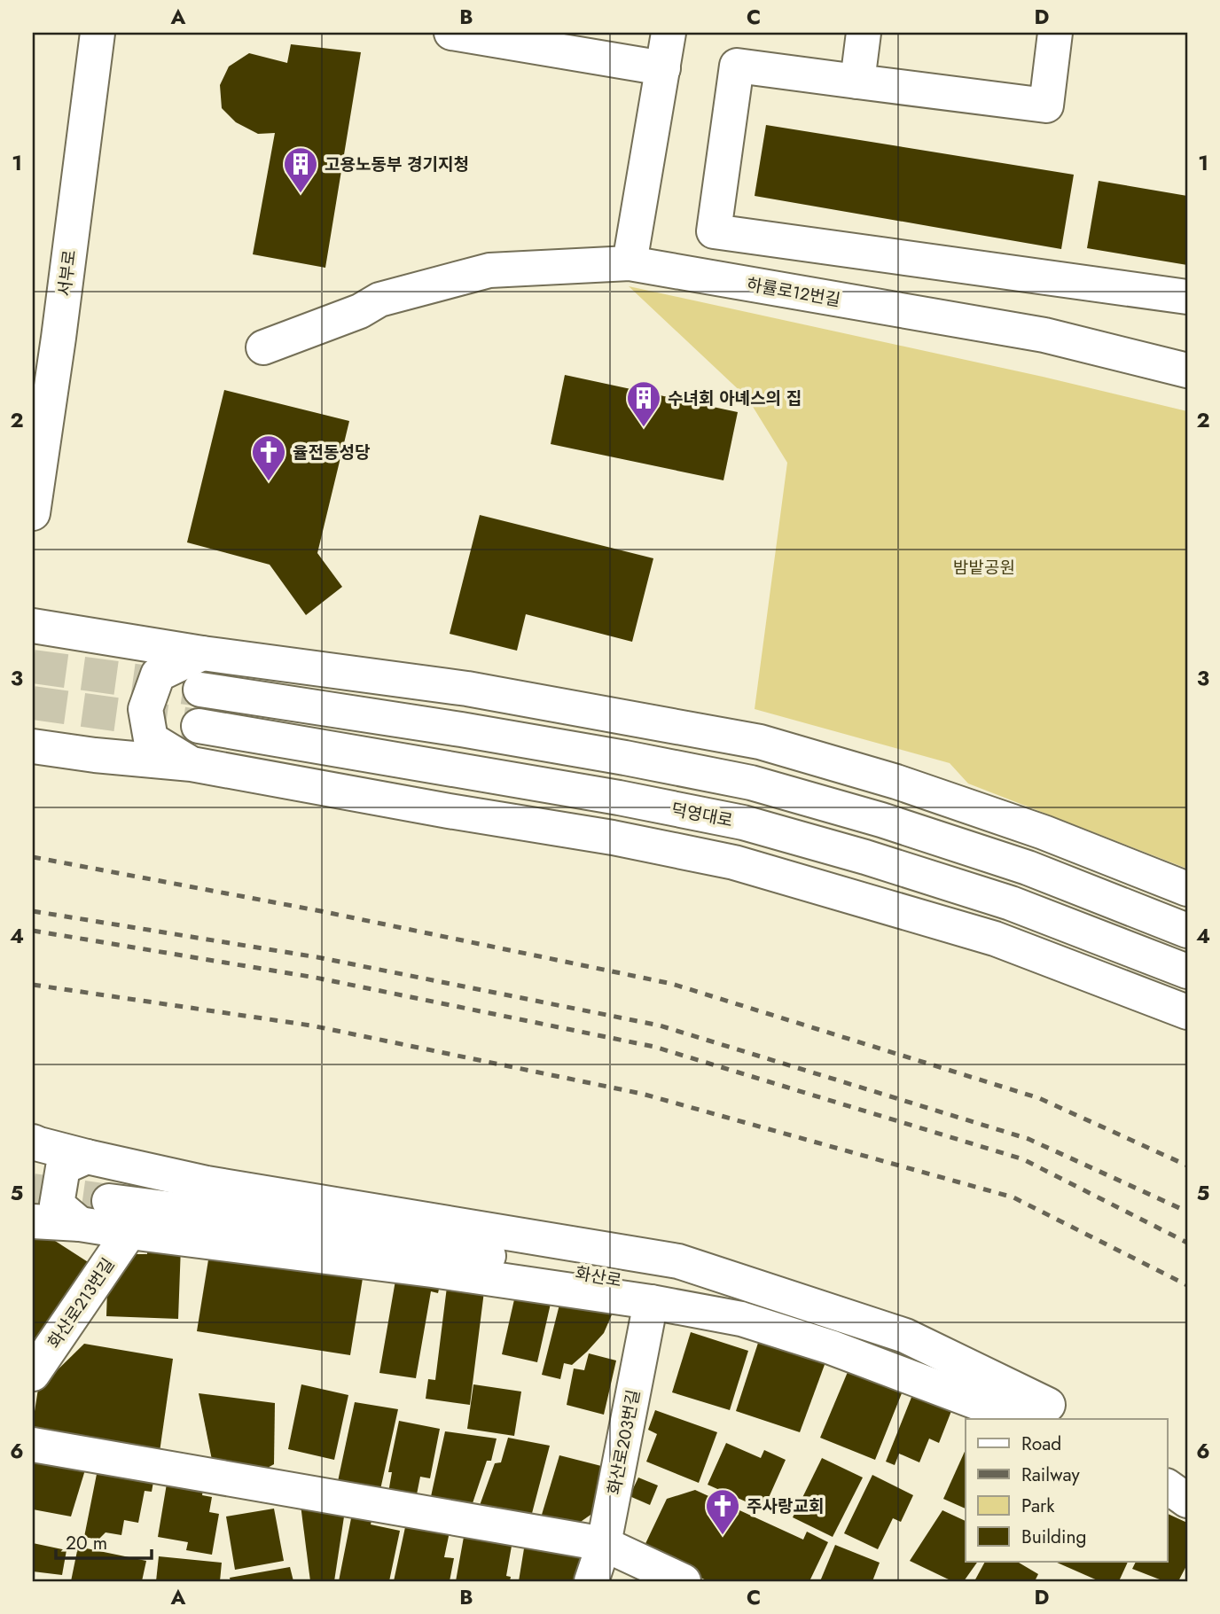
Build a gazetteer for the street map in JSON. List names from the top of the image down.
{
  "streets": {
    "street": [
      "서부로",
      "하률로12번길",
      "덕영대로",
      "화산로",
      "화산로213번길",
      "화산로203번길"
    ]
  },
  "parks": ["밤밭공원"],
  "places": {
    "building": ["고용노동부 경기지청", "수녀회 아녜스의 집"],
    "church": ["율전동성당", "주사랑교회"]
  },
  "legend": [
    "Road",
    "Railway",
    "Park",
    "Building"
  ],
  "scale_bar": "20 m",
  "grid": {
    "columns": [
      "A",
      "B",
      "C",
      "D"
    ],
    "rows": [
      "1",
      "2",
      "3",
      "4",
      "5",
      "6"
    ]
  }
}
